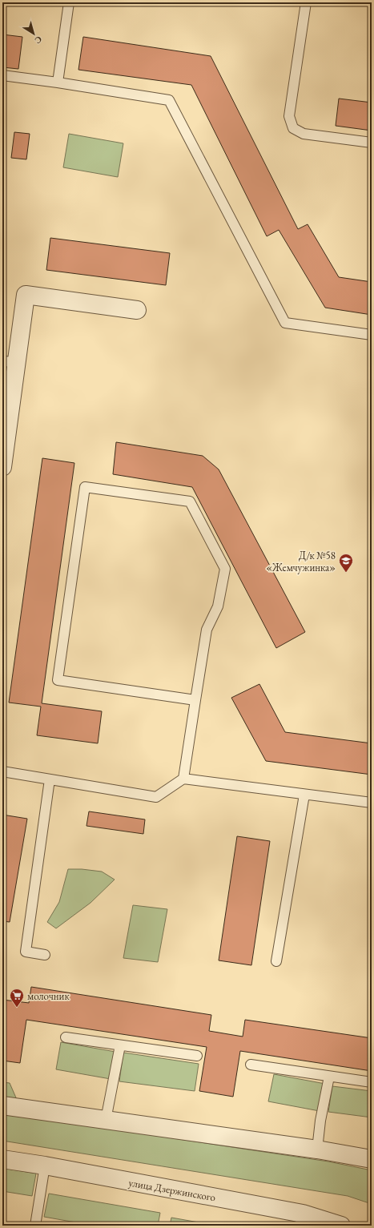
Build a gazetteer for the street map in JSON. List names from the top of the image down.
{
  "streets": {
    "street": ["улица Дзержинского"]
  },
  "places": {
    "school or university": ["Д/к №58 «Жемчужинка»"],
    "supermarket": ["молочник"]
  },
  "north": "bottom right"
}
